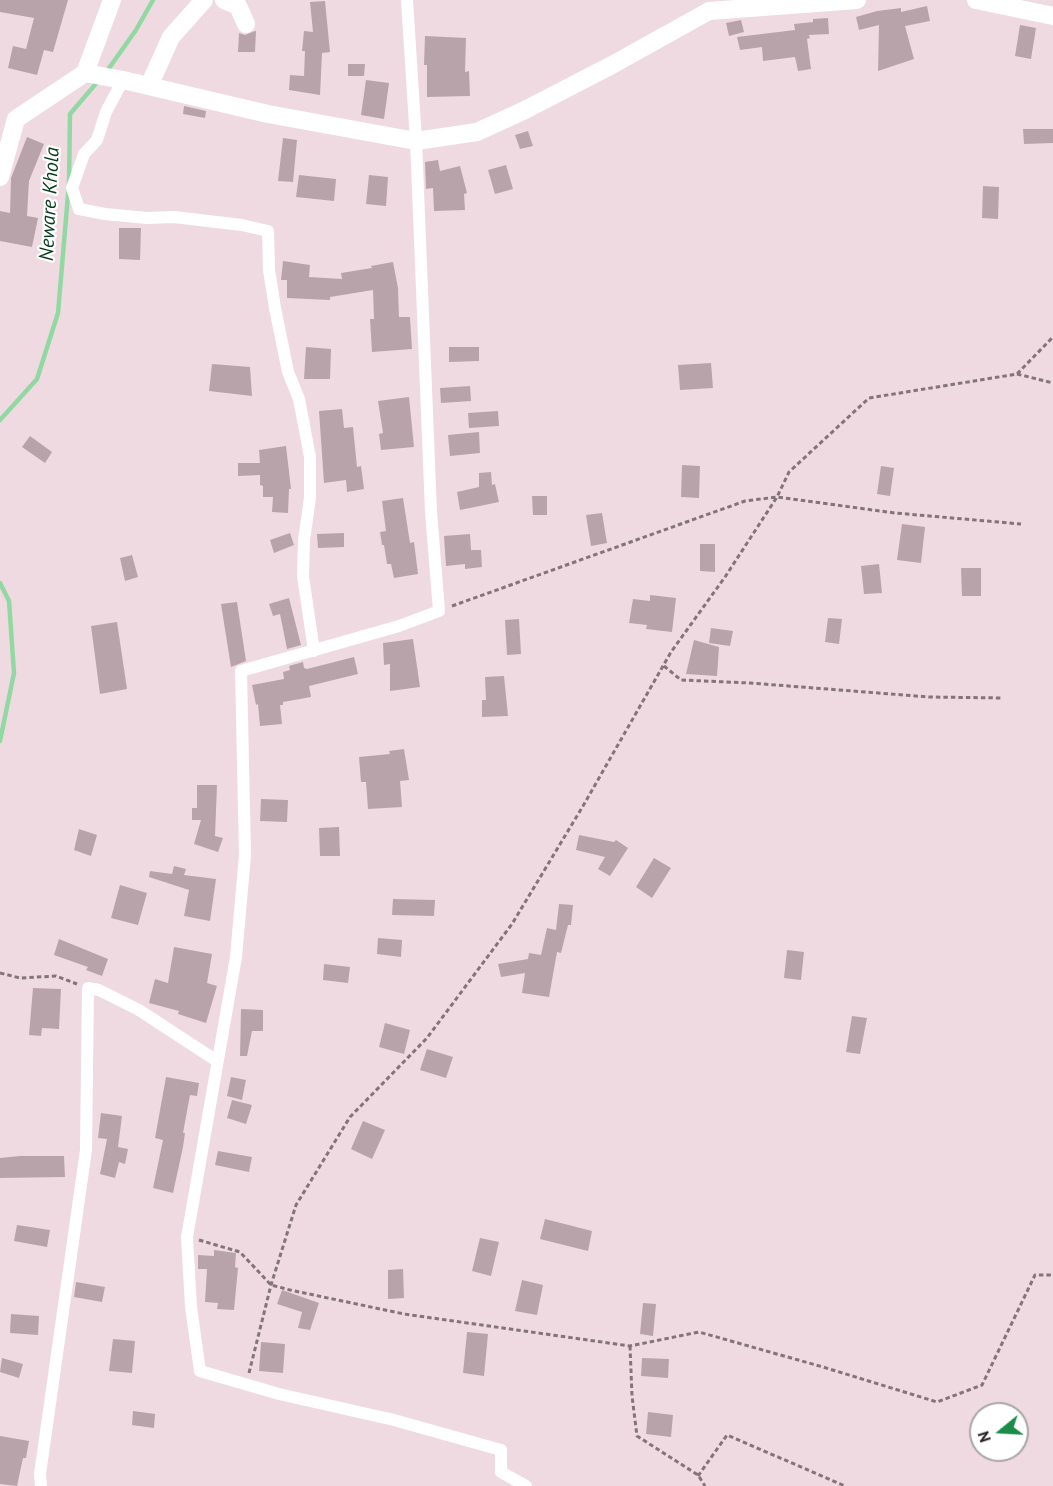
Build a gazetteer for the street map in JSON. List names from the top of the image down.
{
  "water": ["Neware Khola"],
  "north": "left"
}
